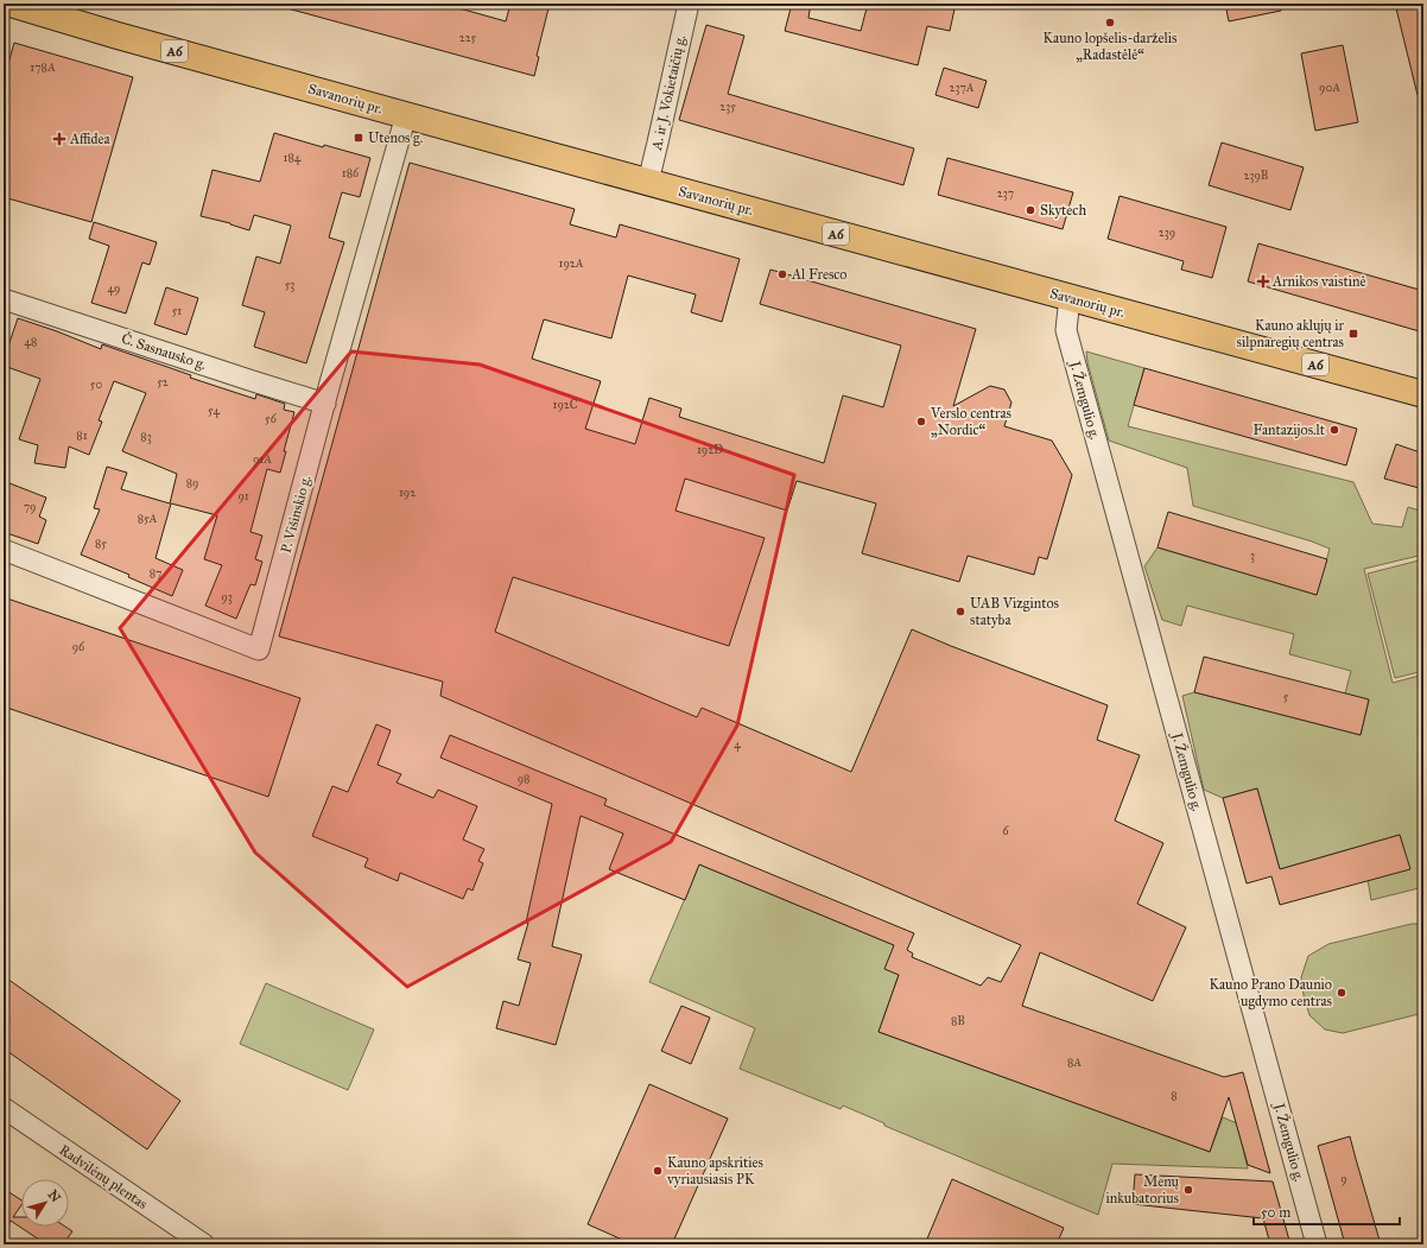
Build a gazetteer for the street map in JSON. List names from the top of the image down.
{
  "streets": {
    "main road": ["A6", "Savanorių pr."],
    "street": [
      "A. ir J. Vokietaičių g.",
      "Č. Sasnausko g.",
      "J. Žemgulio g.",
      "P. Višinskio g.",
      "Radvilėnų plentas"
    ]
  },
  "crossings": [
    ["A. ir J. Vokietaičių g.", "Savanorių pr."],
    ["Savanorių pr.", "J. Žemgulio g."],
    ["Savanorių pr.", "P. Višinskio g."],
    ["Č. Sasnausko g.", "P. Višinskio g."]
  ],
  "places": {
    "other": [
      "Kauno lopšelis-darželis „Radastėlė“",
      "Skytech",
      "Al Fresco",
      "Verslo centras „Nordic“",
      "Fantazijos.lt",
      "UAB Vizgintos statyba",
      "Kauno Prano Daunio ugdymo centras",
      "Kauno apskrities vyriausiasis PK",
      "Menų inkubatorius"
    ],
    "transit": ["Utenos g.", "Kauno aklųjų ir silpnaregių centras"],
    "health": ["Affidea", "Arnikos vaistinė"]
  },
  "house_numbers": [
    "225",
    "178A",
    "237A",
    "90A",
    "235",
    "184",
    "186",
    "239B",
    "237",
    "239",
    "192A",
    "53",
    "49",
    "51",
    "48",
    "52",
    "50",
    "192C",
    "54",
    "56",
    "81",
    "83",
    "192D",
    "91A",
    "89",
    "192",
    "91",
    "79",
    "85A",
    "85",
    "3",
    "87",
    "93",
    "96",
    "5",
    "4",
    "98",
    "6",
    "8B",
    "8A",
    "8",
    "9"
  ],
  "scale_bar": "50 m",
  "north": "top right"
}
